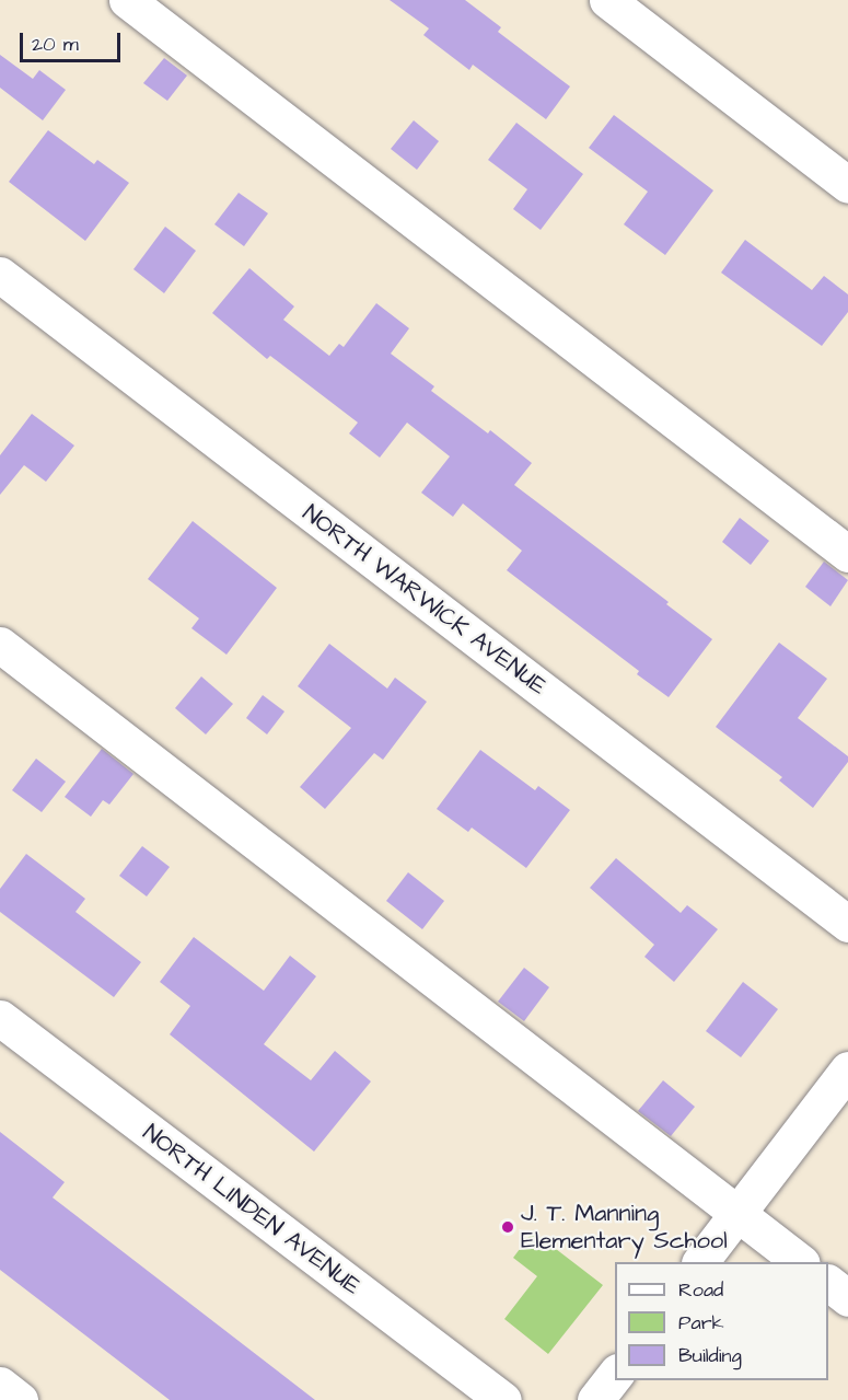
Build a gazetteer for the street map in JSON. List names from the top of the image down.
{
  "streets": {
    "street": ["NORTH WARWICK AVENUE", "NORTH LINDEN AVENUE"]
  },
  "places": ["J. T. Manning Elementary School"],
  "legend": ["Road", "Park", "Building"],
  "scale_bar": "20 m"
}
